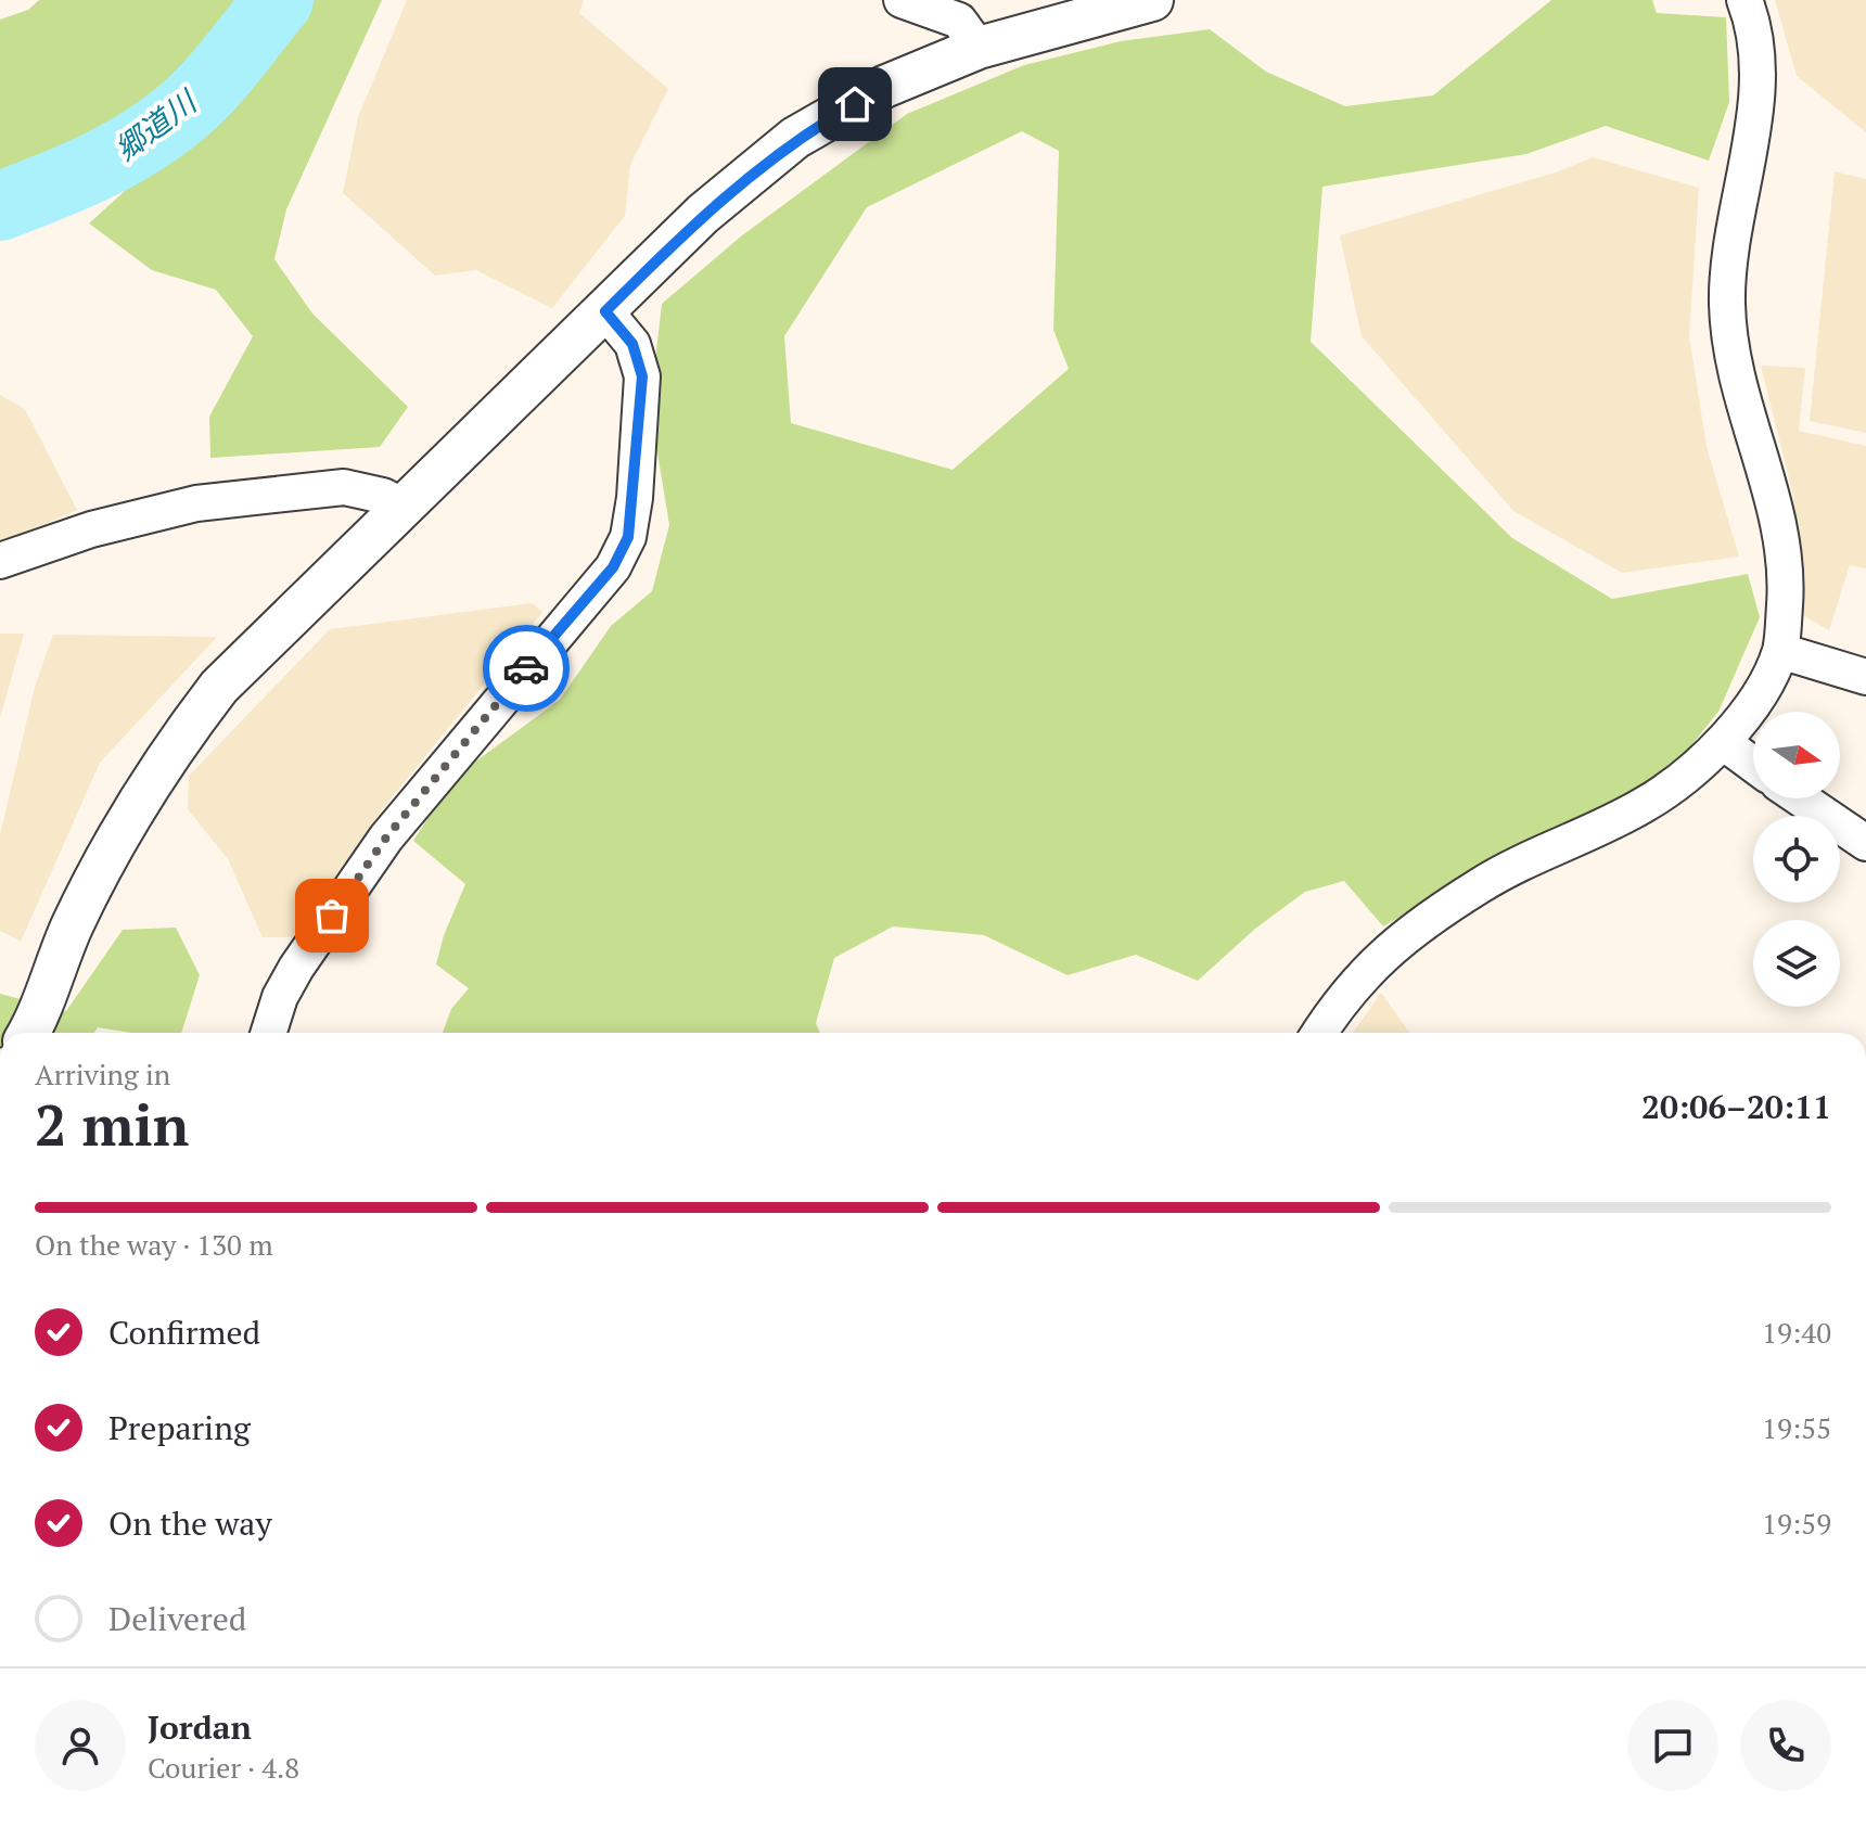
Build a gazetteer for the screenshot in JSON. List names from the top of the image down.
{
  "water": ["郷道川"],
  "north": "right",
  "page": {
    "heading": ["2 min", "Arriving in", "20:06–20:11"],
    "panel": ["Jordan", "Courier · 4.8"],
    "bar": "On the way · 130 m",
    "list": [
      ["Confirmed", "19:40"],
      ["Preparing", "19:55"],
      ["On the way", "19:59"],
      "Delivered"
    ]
  }
}
